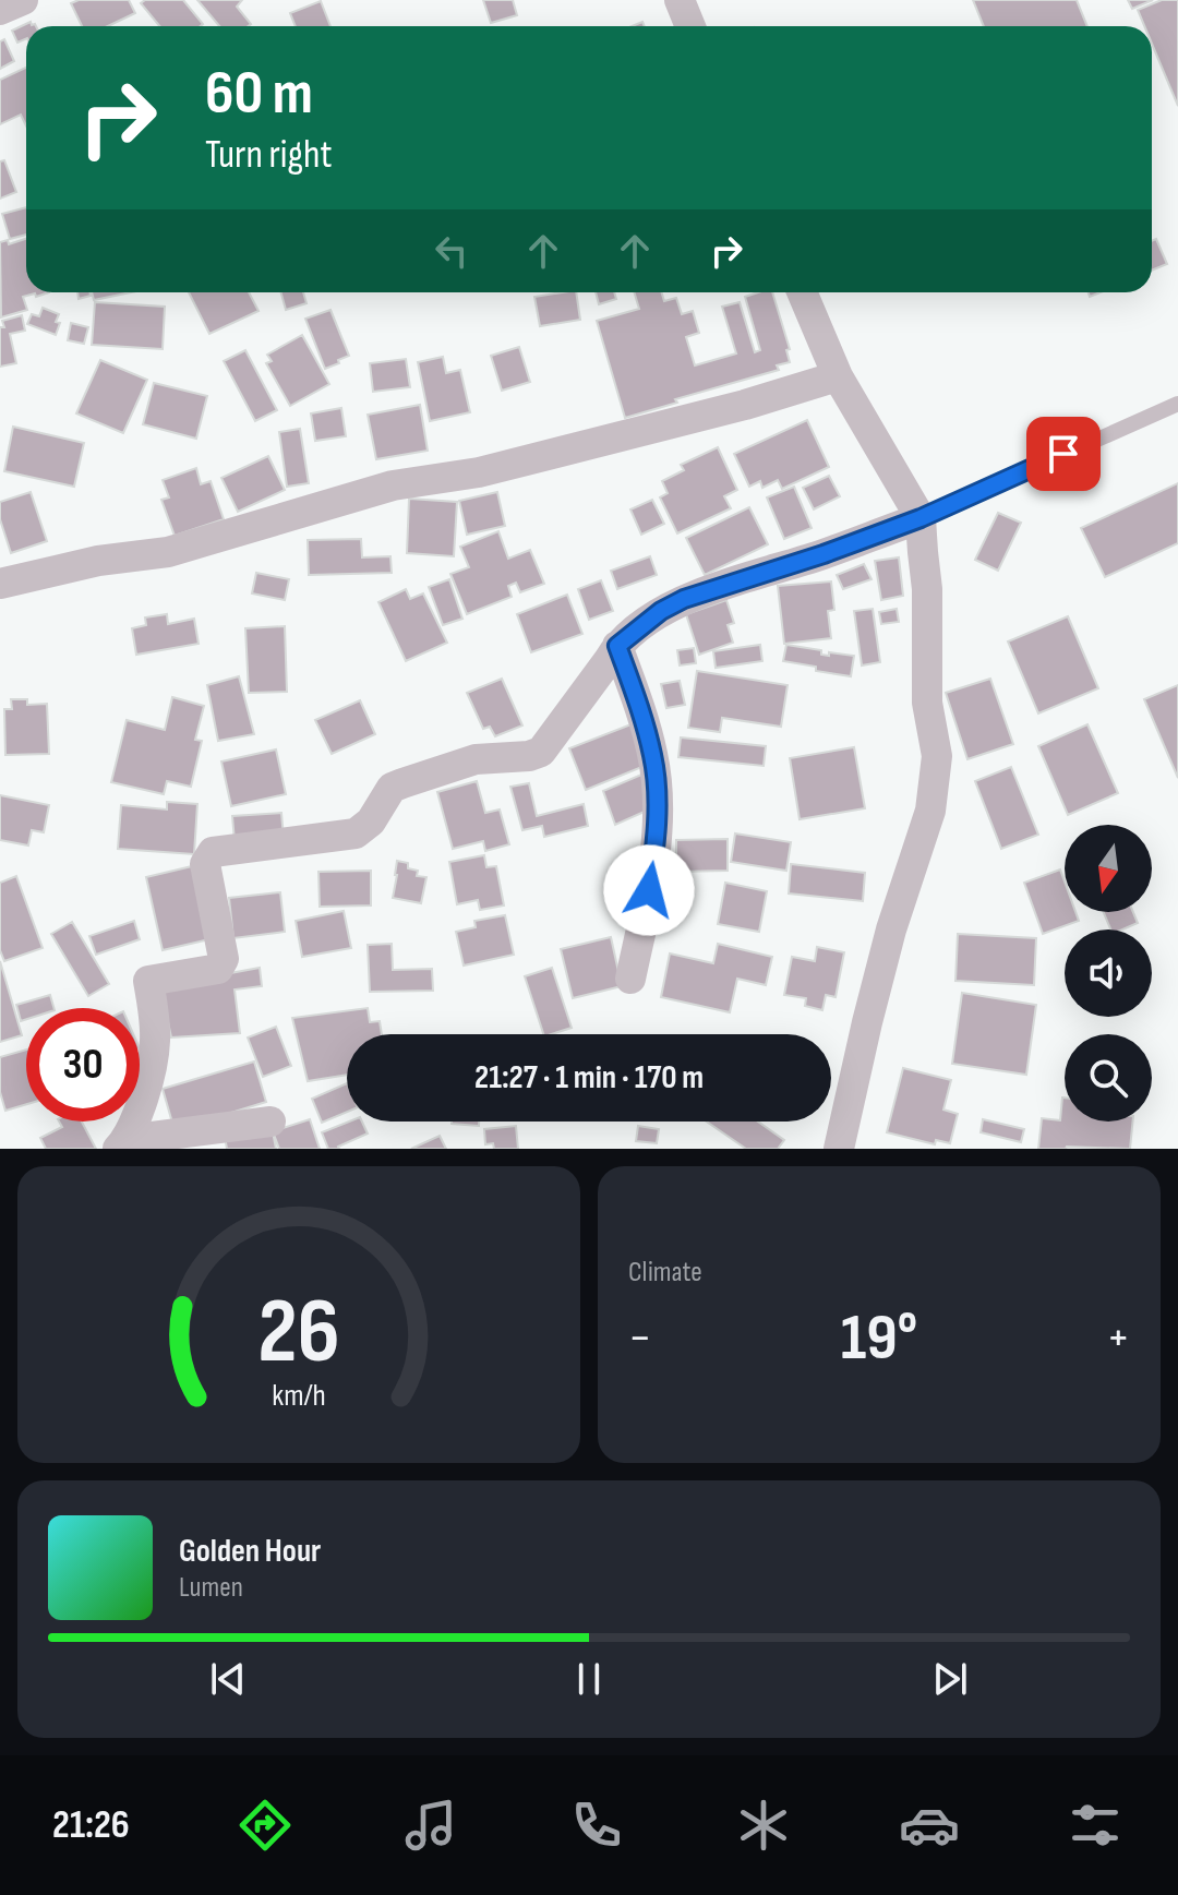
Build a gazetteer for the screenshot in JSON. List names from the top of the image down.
{
  "north": "bottom",
  "page": {
    "turn": ["60 m", "Turn right"],
    "limit": "30",
    "trip": "21:27 · 1 min · 170 m",
    "tile": "Climate",
    "heat": ["−", "19°", "+"],
    "song": ["Golden Hour", "Lumen"],
    "tabs": "21:26",
    "gauge": ["26", "km/h"]
  }
}
